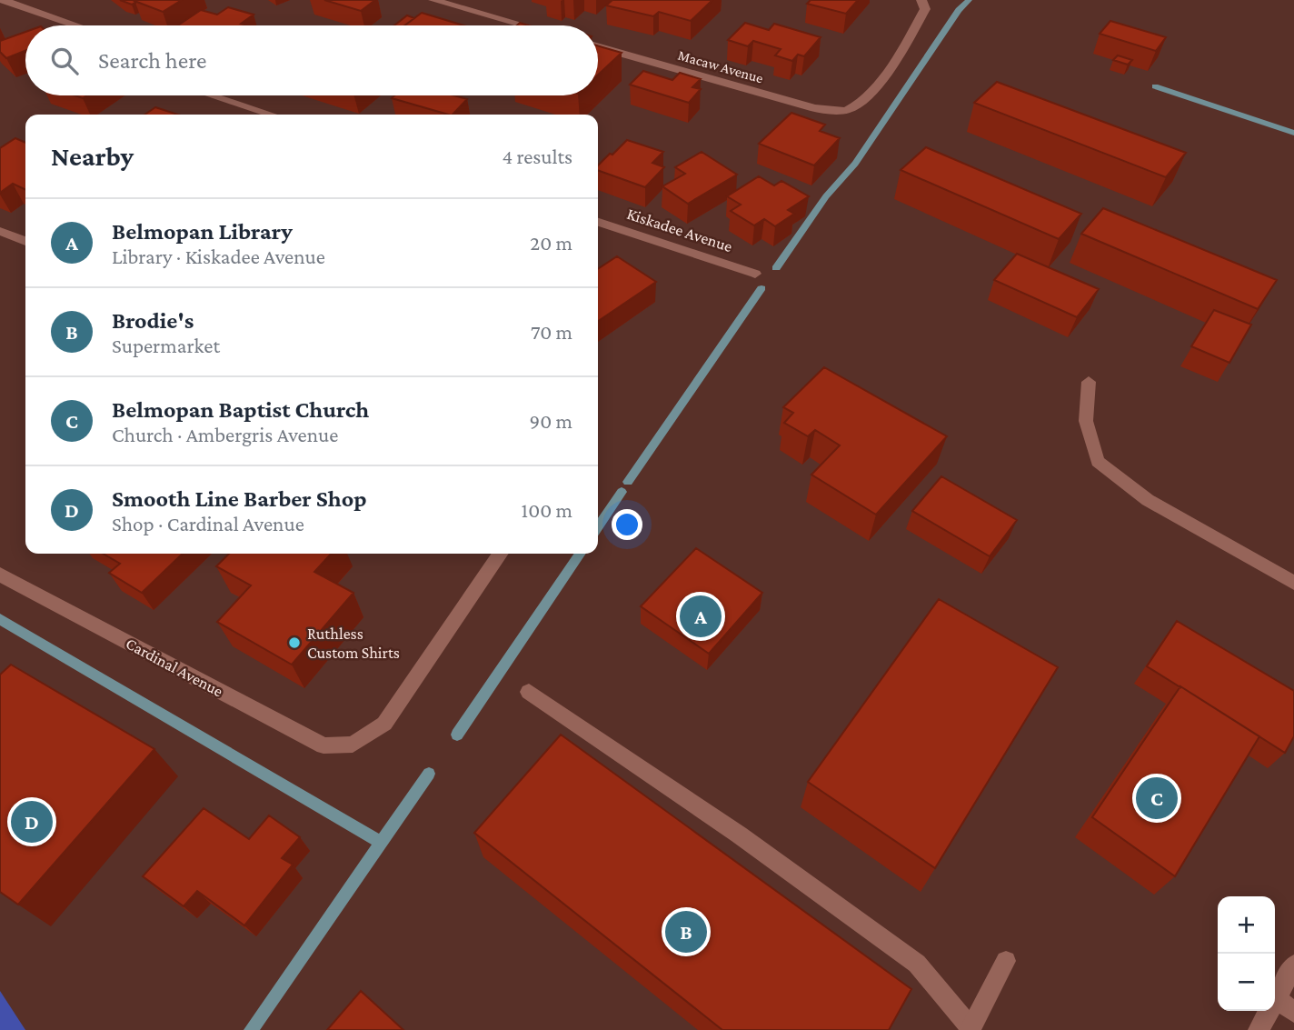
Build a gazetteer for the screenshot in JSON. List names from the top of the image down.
{
  "streets": {
    "street": ["Macaw Avenue", "Kiskadee Avenue", "Cardinal Avenue"]
  },
  "places": ["Ruthless Custom Shirts"],
  "page": {
    "search": "Search here",
    "heading": ["Nearby", "4 results"],
    "list": [
      {
        "mark": "A",
        "name": "Belmopan Library",
        "note": "Library · Kiskadee Avenue",
        "value": "20 m"
      },
      {
        "mark": "B",
        "name": "Brodie's",
        "note": "Supermarket",
        "value": "70 m"
      },
      {
        "mark": "C",
        "name": "Belmopan Baptist Church",
        "note": "Church · Ambergris Avenue",
        "value": "90 m"
      },
      {
        "mark": "D",
        "name": "Smooth Line Barber Shop",
        "note": "Shop · Cardinal Avenue",
        "value": "100 m"
      }
    ],
    "pins": [
      "A",
      "C",
      "D",
      "B"
    ],
    "map_buttons": ["+", "−"]
  }
}
